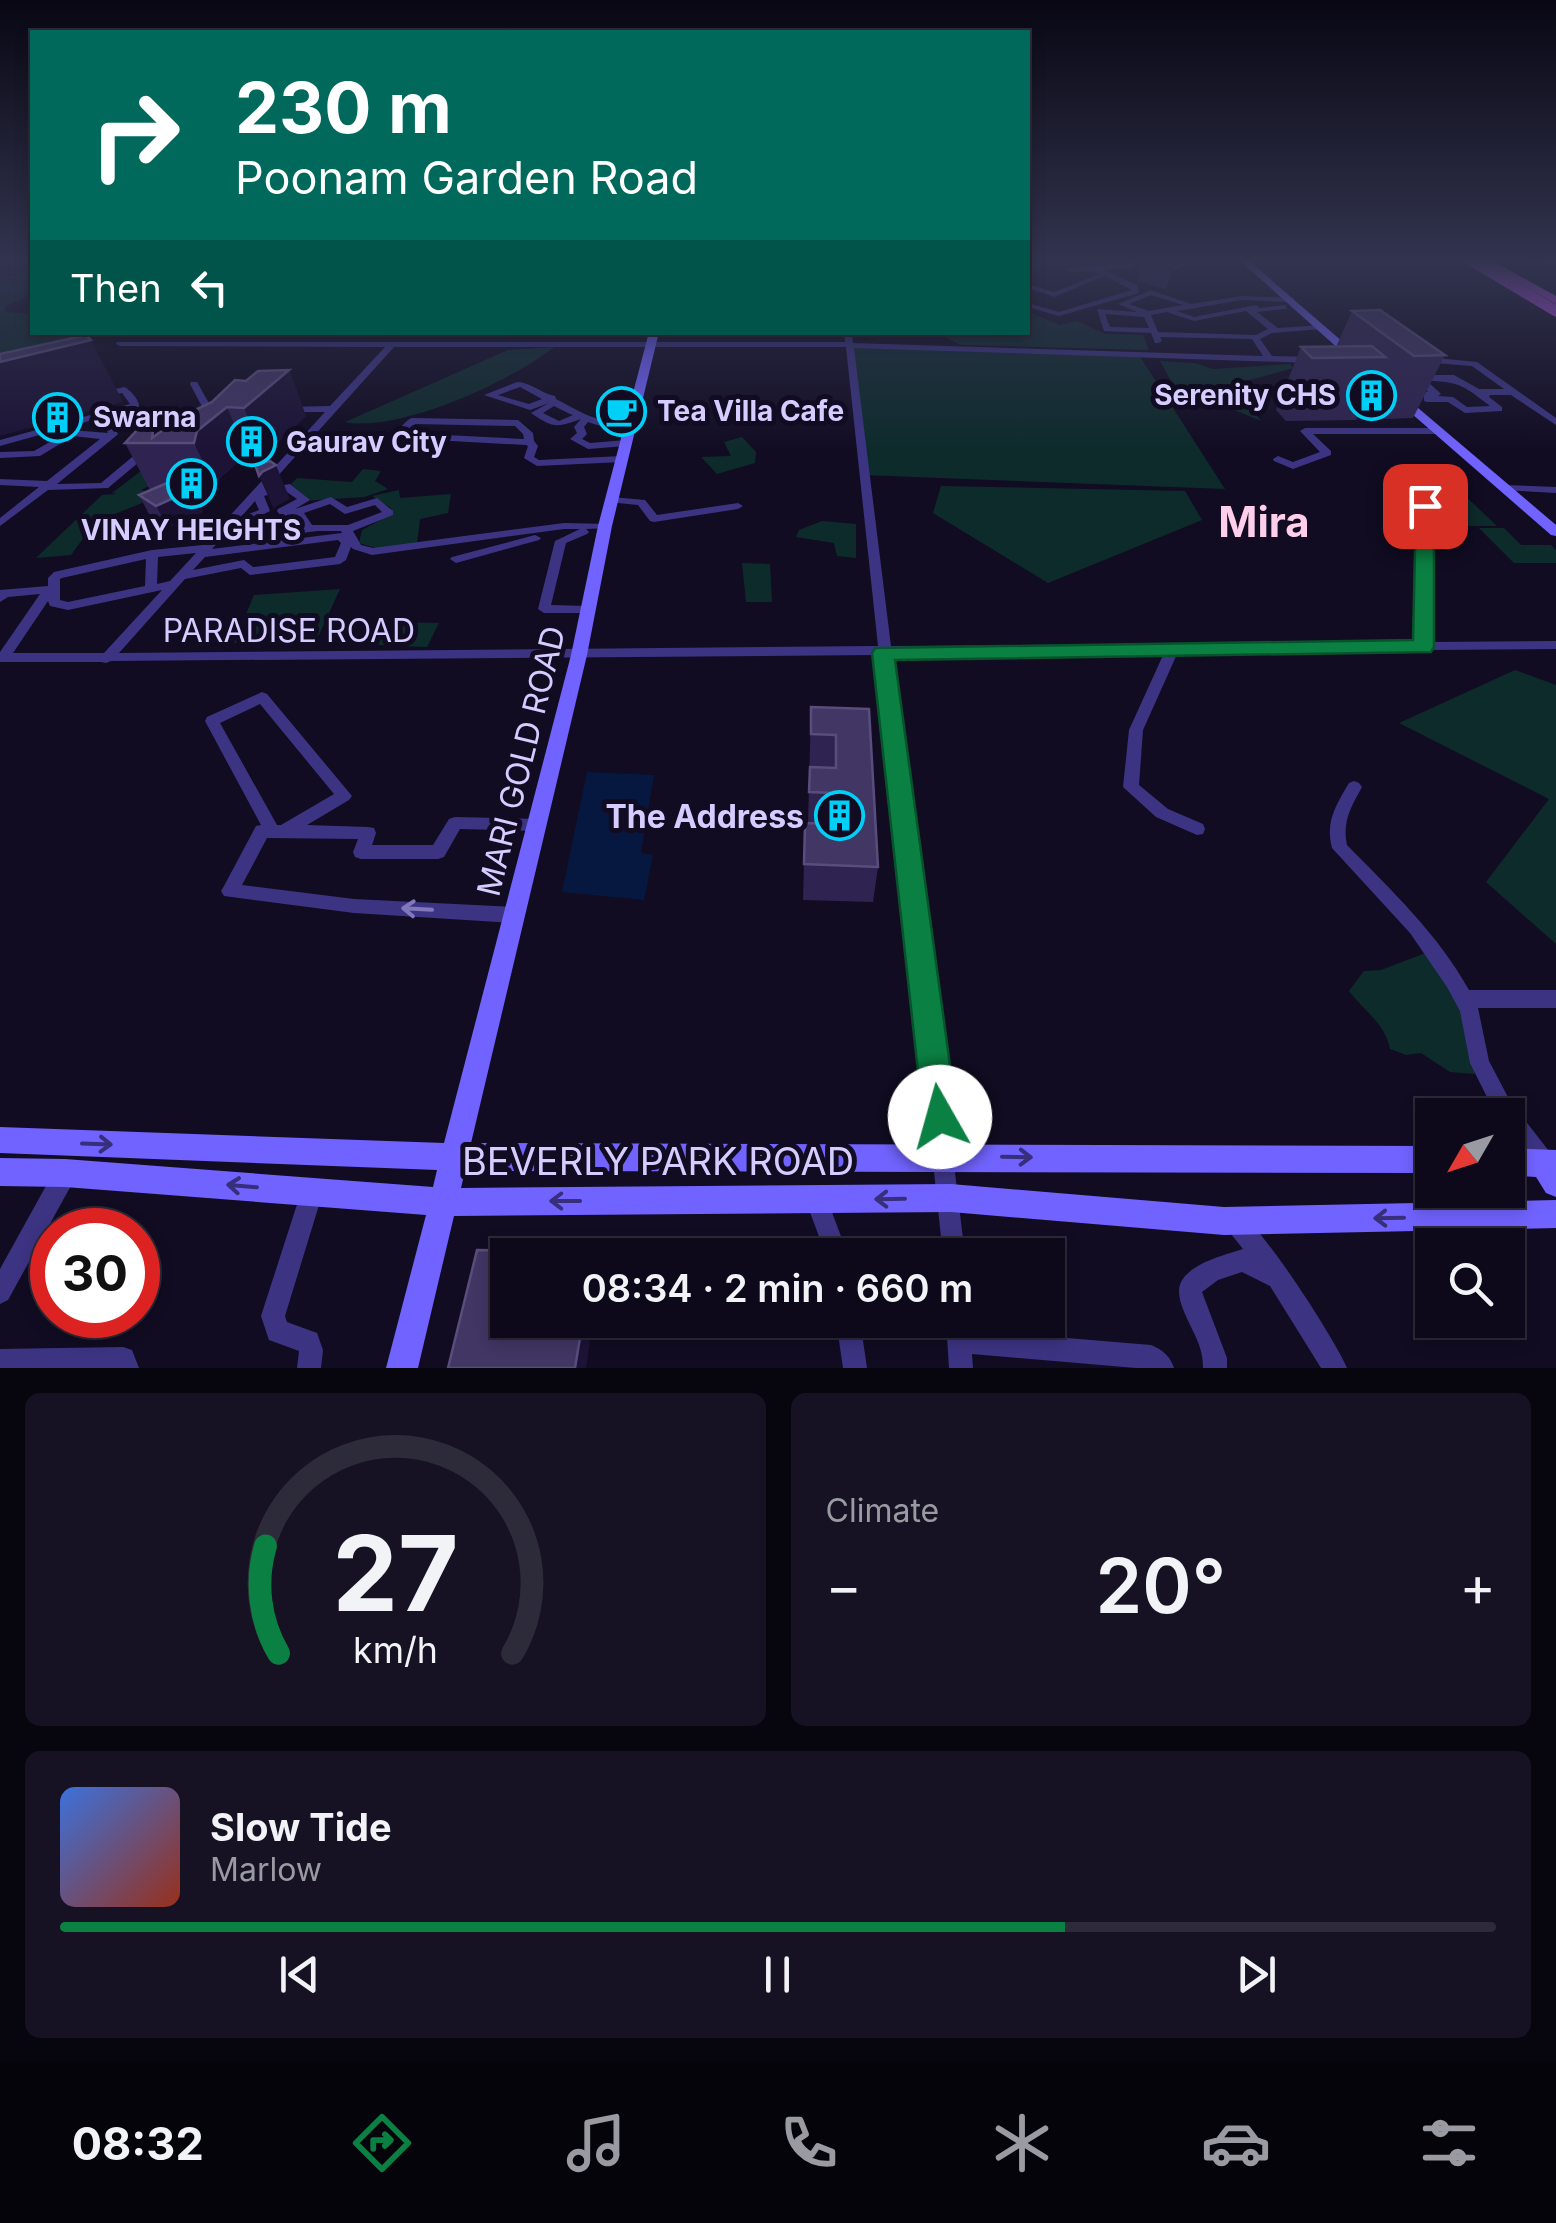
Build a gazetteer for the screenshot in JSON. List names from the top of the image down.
{
  "streets": {
    "street": ["PARADISE ROAD", "MARI GOLD ROAD", "BEVERLY PARK ROAD"]
  },
  "crossings": [
    ["PARADISE ROAD", "MARI GOLD ROAD"],
    ["MARI GOLD ROAD", "BEVERLY PARK ROAD"]
  ],
  "districts": ["Mira"],
  "places": {
    "building": [
      "Serenity CHS",
      "Swarna",
      "Gaurav City",
      "VINAY HEIGHTS",
      "The Address"
    ],
    "cafe": ["Tea Villa Cafe"]
  },
  "north": "bottom left",
  "page": {
    "turn": ["230 m", "Poonam Garden Road"],
    "then": "Then",
    "limit": "30",
    "trip": "08:34 · 2 min · 660 m",
    "tile": "Climate",
    "heat": ["−", "20°", "+"],
    "song": ["Slow Tide", "Marlow"],
    "tabs": "08:32",
    "gauge": ["27", "km/h"]
  }
}
